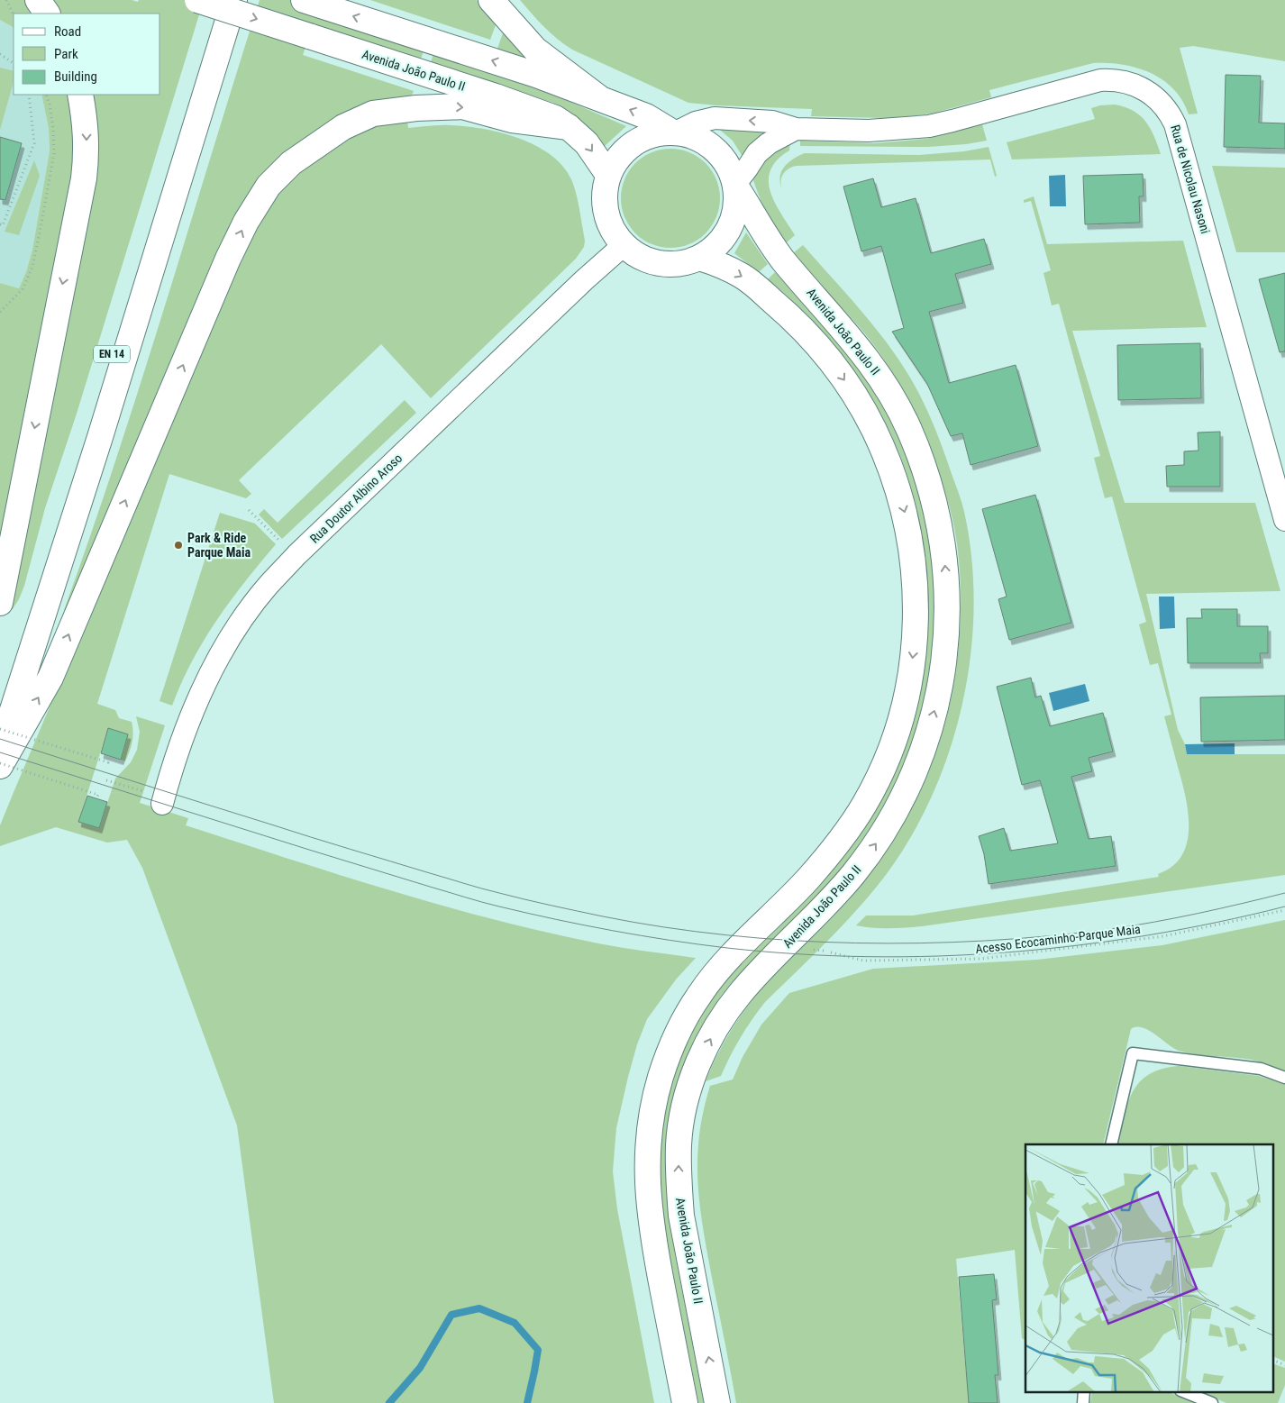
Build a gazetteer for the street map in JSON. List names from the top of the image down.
{
  "streets": {
    "main road": ["Avenida João Paulo II", "EN 14"],
    "street": ["Rua de Nicolau Nasoni", "Rua Doutor Albino Aroso"],
    "path": ["Acesso Ecocaminho-Parque Maia"]
  },
  "crossings": [
    ["Avenida João Paulo II", "Rua de Nicolau Nasoni"],
    ["Avenida João Paulo II", "Rua Doutor Albino Aroso"],
    ["Rua de Nicolau Nasoni", "Rua Doutor Albino Aroso"]
  ],
  "places": ["Park & Ride Parque Maia"],
  "legend": ["Road", "Park", "Building"]
}
